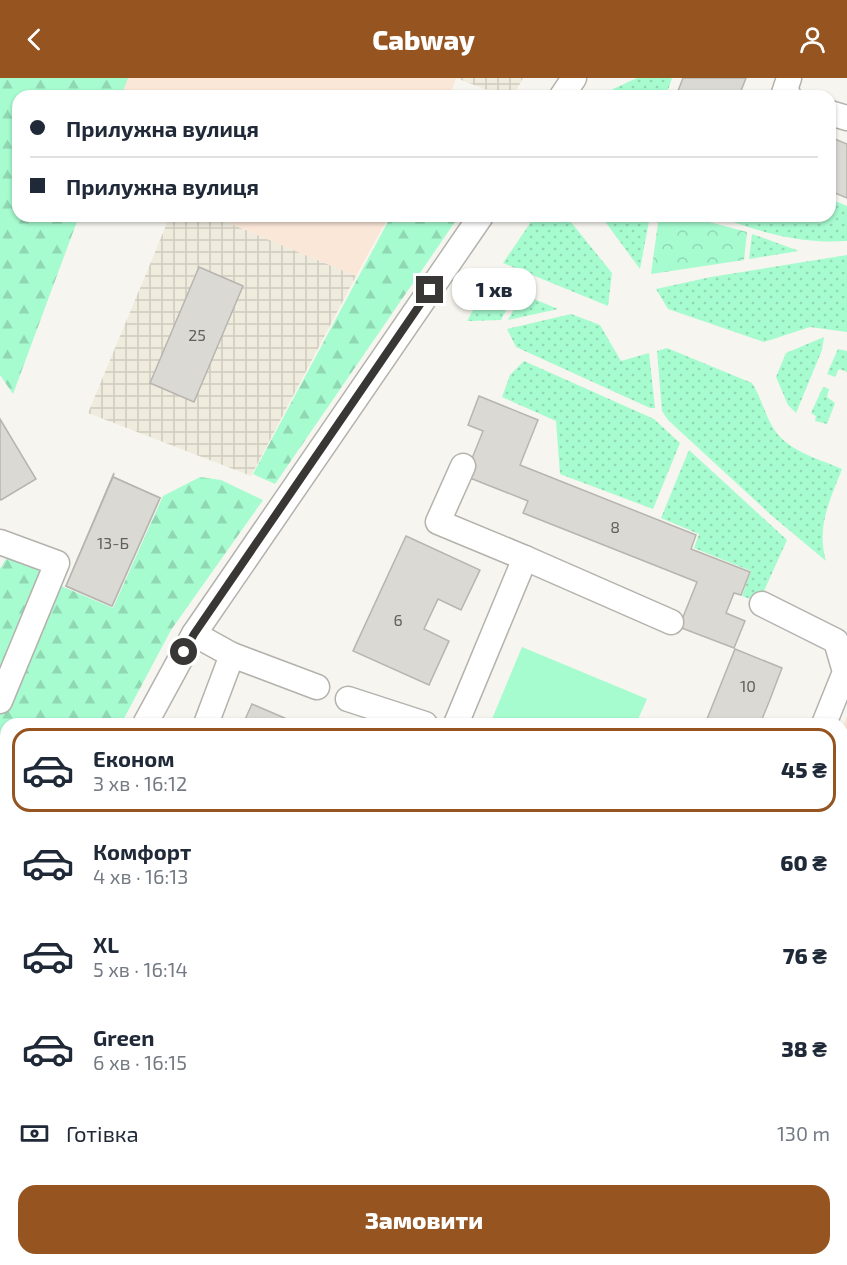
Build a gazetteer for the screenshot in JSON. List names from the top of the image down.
{
  "house_numbers": [
    "25",
    "8",
    "13-Б",
    "6",
    "10"
  ],
  "page": {
    "header": "Cabway",
    "banner": ["Прилужна вулиця", "Прилужна вулиця"],
    "bubble": "1 хв",
    "list": [
      {
        "name": "Економ",
        "note": "3 хв · 16:12",
        "value": "45 ₴"
      },
      {
        "name": "Комфорт",
        "note": "4 хв · 16:13",
        "value": "60 ₴"
      },
      {
        "name": "XL",
        "note": "5 хв · 16:14",
        "value": "76 ₴"
      },
      {
        "name": "Green",
        "note": "6 хв · 16:15",
        "value": "38 ₴"
      }
    ],
    "pay": ["Готівка", "130 m"],
    "buttons": "Замовити"
  }
}
